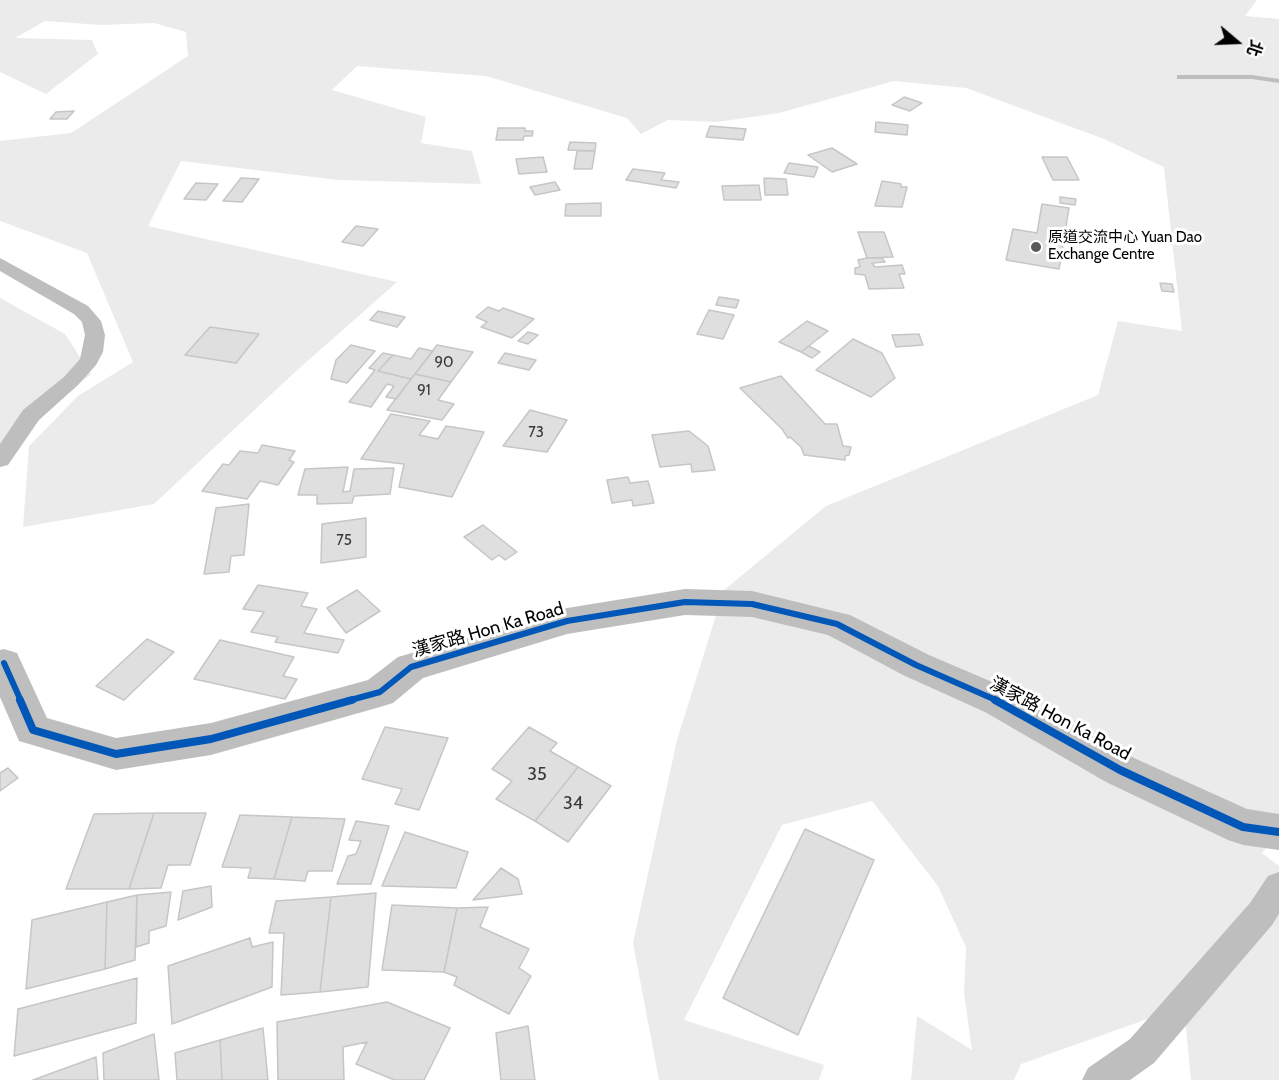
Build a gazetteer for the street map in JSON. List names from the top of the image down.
{
  "streets": {
    "street": ["漢家路 Hon Ka Road"]
  },
  "places": ["原道交流中心 Yuan Dao Exchange Centre"],
  "house_numbers": [
    "90",
    "91",
    "73",
    "75",
    "35",
    "34"
  ],
  "north": "right"
}
